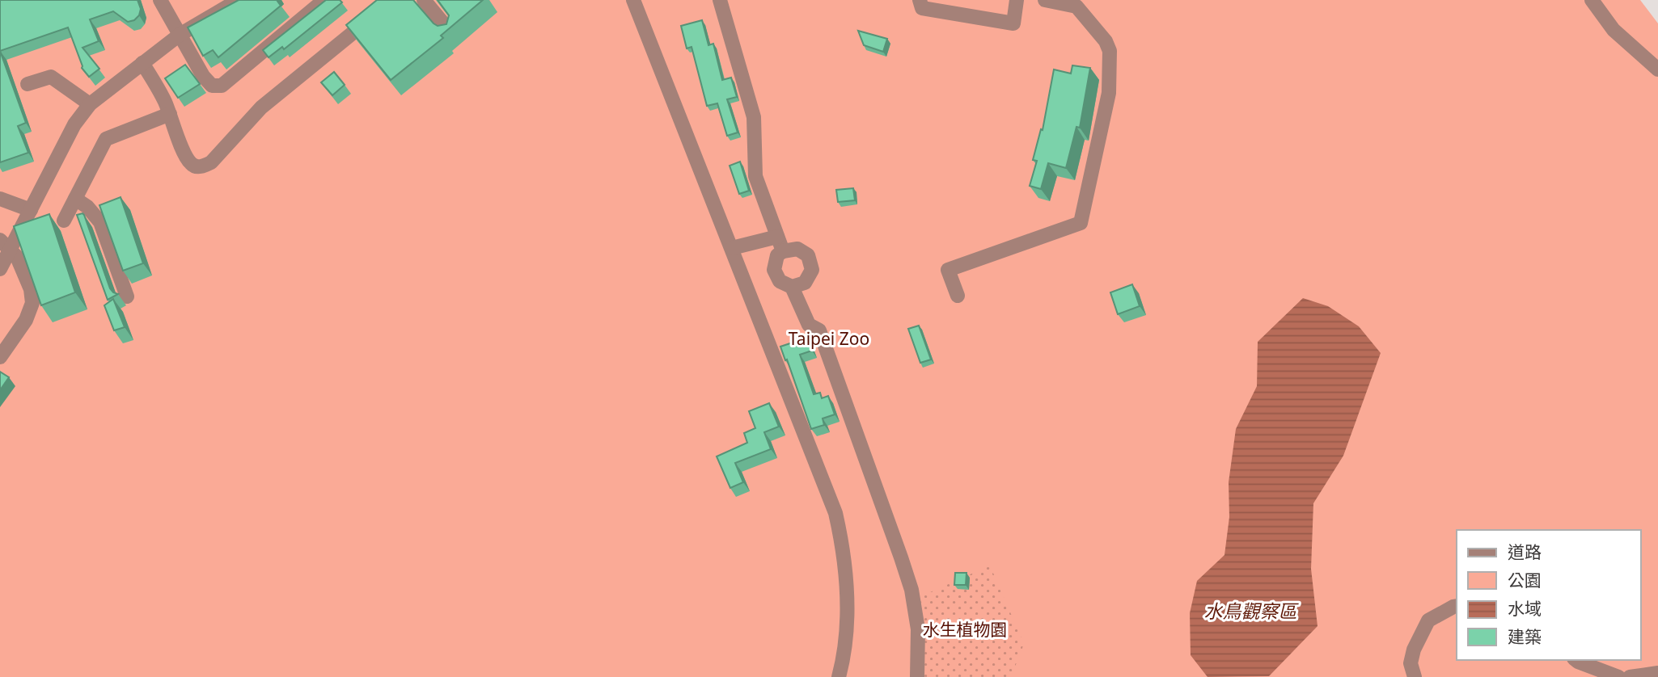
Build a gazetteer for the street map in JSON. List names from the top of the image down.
{
  "water": ["水鳥觀察區"],
  "parks": ["Taipei Zoo", "水生植物園"],
  "legend": [
    "道路",
    "公園",
    "水域",
    "建築"
  ]
}
